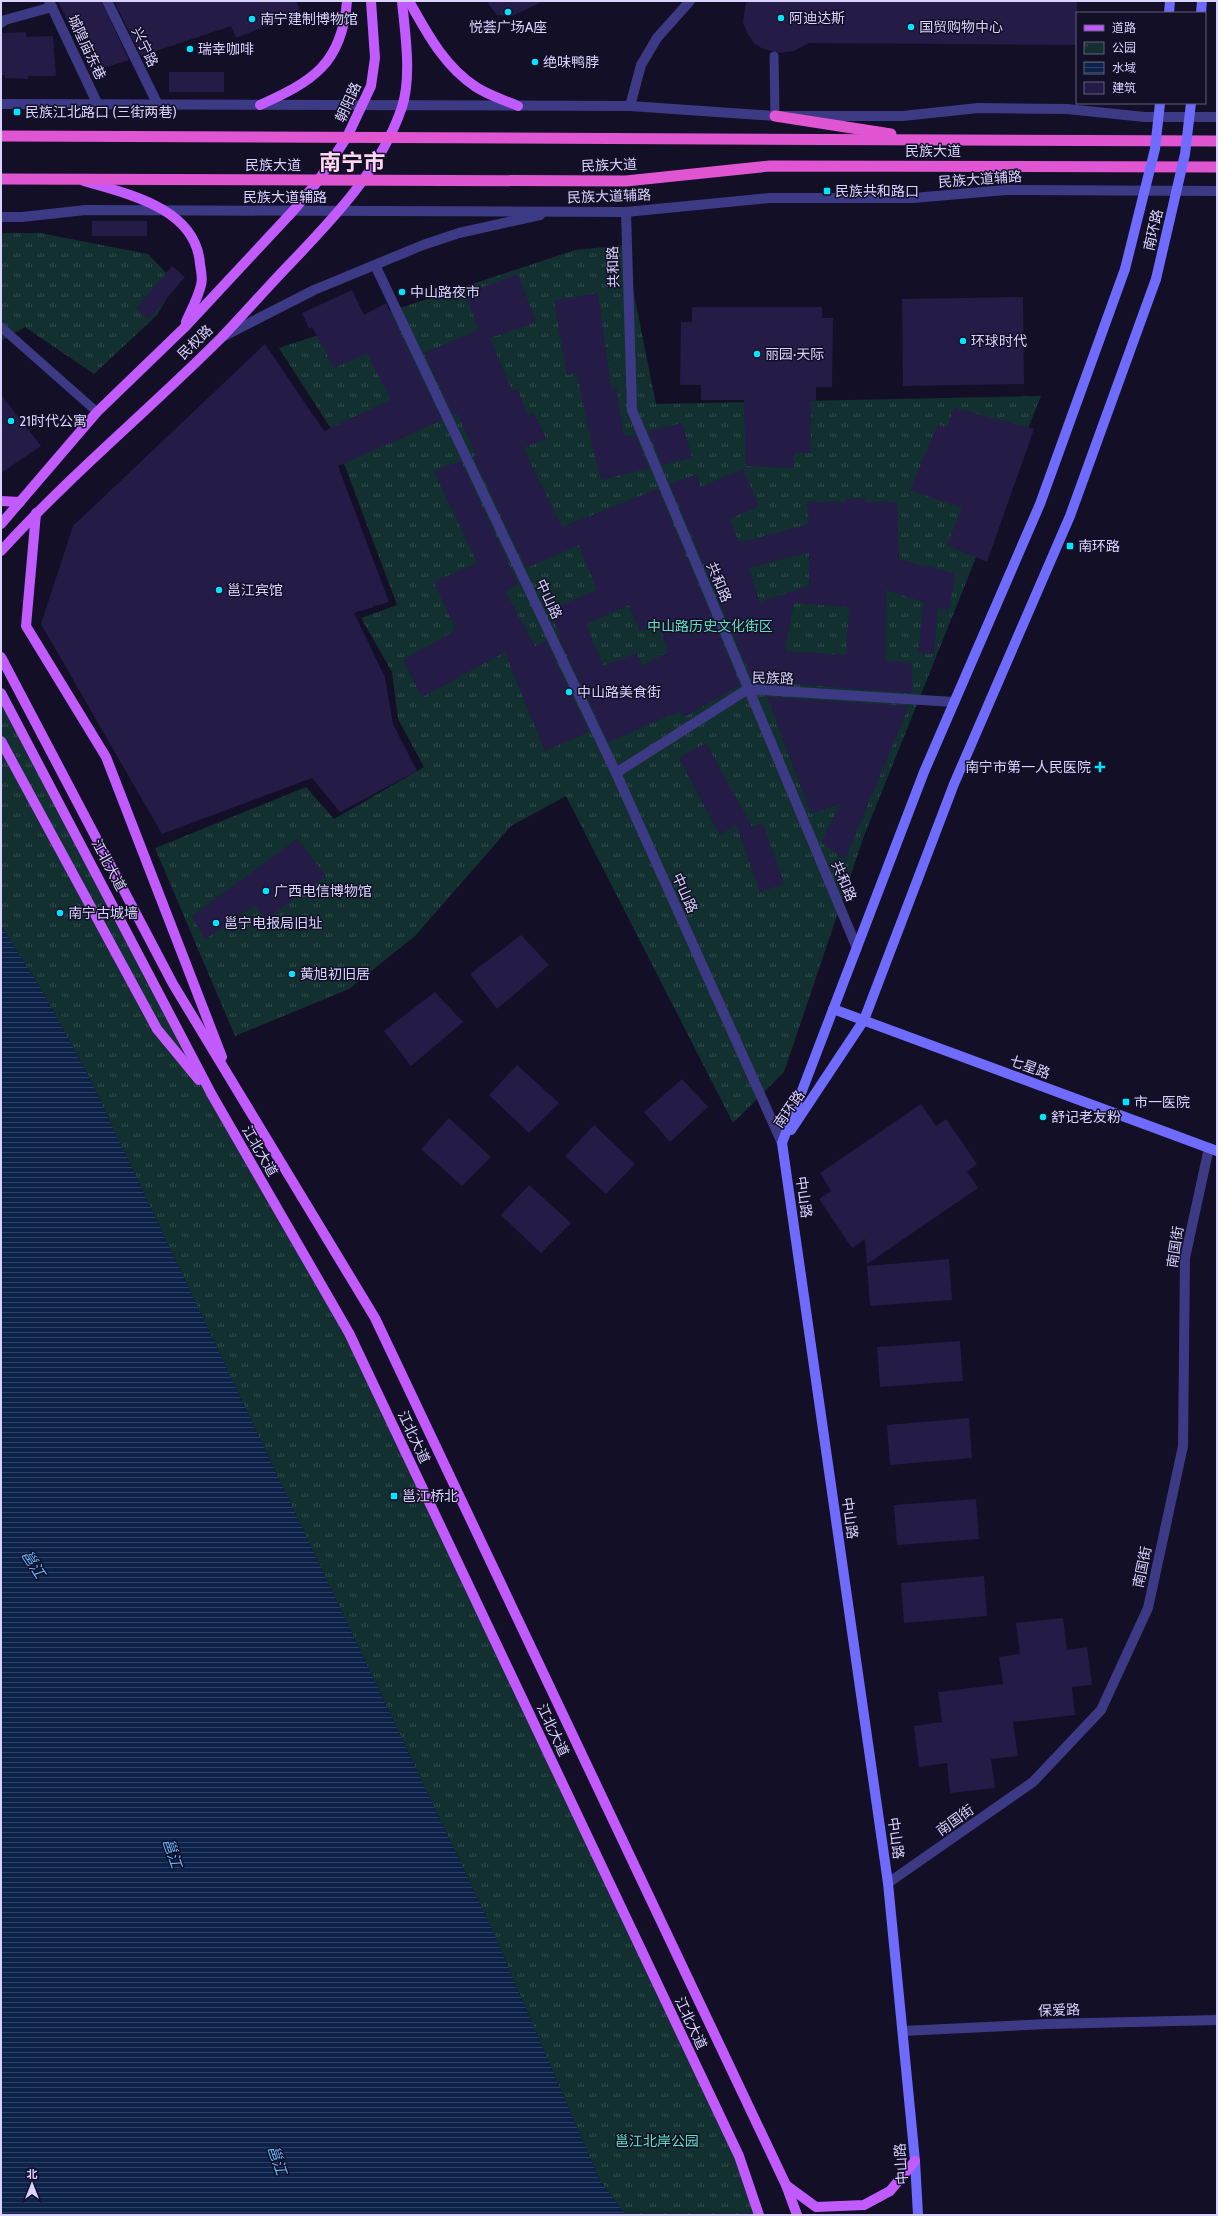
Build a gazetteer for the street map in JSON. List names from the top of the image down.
{
  "streets": {
    "highway": ["民族大道"],
    "main road": [
      "朝阳路",
      "南环路",
      "民权路",
      "中山路",
      "江北大道",
      "七星路"
    ],
    "street": [
      "城隍庙东巷",
      "兴宁路",
      "民族大道辅路",
      "共和路",
      "民族路",
      "南国街",
      "保爱路"
    ]
  },
  "crossings": [
    ["朝阳路", "民族大道"],
    ["朝阳路", "民权路"],
    ["民族大道", "民权路"],
    ["民族大道辅路", "共和路"],
    ["民族大道辅路", "民权路"],
    ["南环路", "共和路"],
    ["南环路", "中山路"],
    ["南环路", "民族路"],
    ["南环路", "七星路"],
    ["共和路", "民族路"],
    ["中山路", "民族路"],
    ["中山路", "南国街"],
    ["中山路", "保爱路"],
    ["七星路", "南国街"]
  ],
  "districts": ["南宁市"],
  "water": ["邕江"],
  "parks": ["中山路历史文化街区", "邕江北岸公园"],
  "places": {
    "other": [
      "悦荟广场A座",
      "阿迪达斯",
      "南宁建制博物馆",
      "国贸购物中心",
      "瑞幸咖啡",
      "绝味鸭脖",
      "中山路夜市",
      "环球时代",
      "丽园·天际",
      "21时代公寓",
      "邕江宾馆",
      "中山路美食街",
      "广西电信博物馆",
      "南宁古城墙",
      "邕宁电报局旧址",
      "黄旭初旧居",
      "舒记老友粉"
    ],
    "transit": [
      "民族江北路口 (三街两巷)",
      "民族共和路口",
      "南环路",
      "市一医院",
      "邕江桥北"
    ],
    "health": ["南宁市第一人民医院"]
  },
  "legend": [
    "道路",
    "公园",
    "水域",
    "建筑"
  ],
  "north": "top"
}
